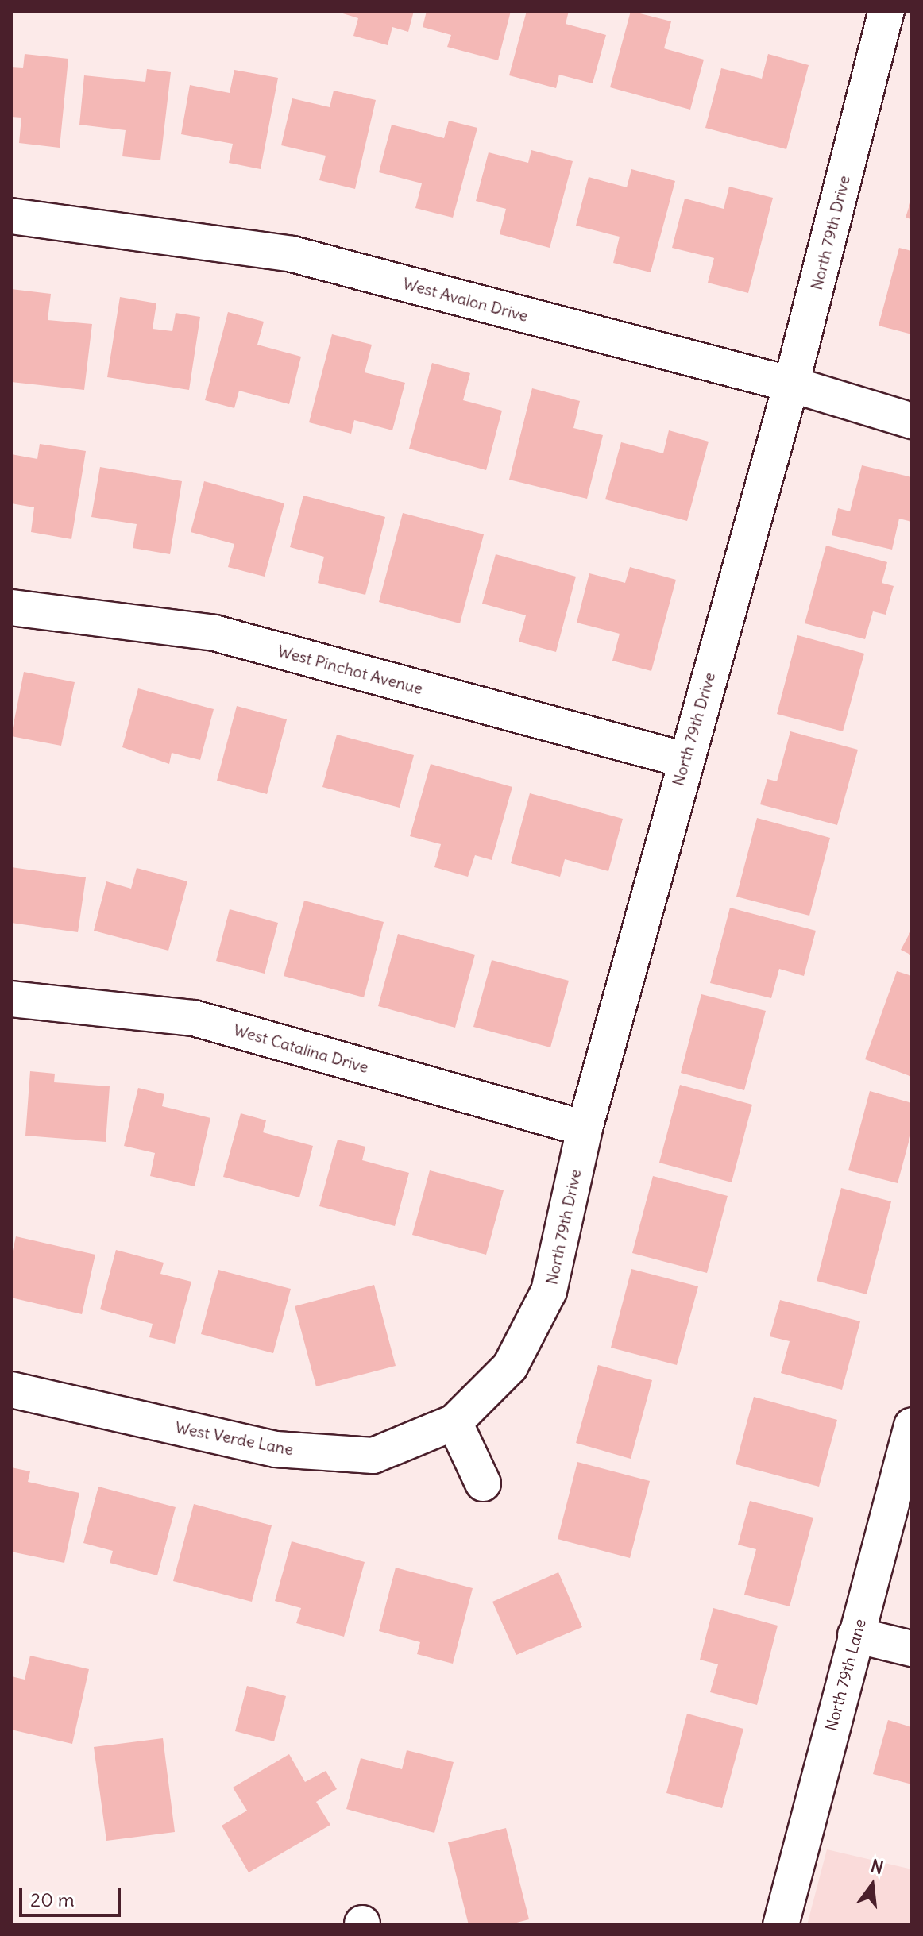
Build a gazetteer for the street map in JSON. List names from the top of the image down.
{
  "streets": {
    "street": [
      "North 79th Drive",
      "West Avalon Drive",
      "West Pinchot Avenue",
      "West Catalina Drive",
      "West Verde Lane",
      "North 79th Lane"
    ]
  },
  "crossings": [
    ["North 79th Drive", "West Avalon Drive"],
    ["North 79th Drive", "West Pinchot Avenue"],
    ["North 79th Drive", "West Catalina Drive"],
    ["North 79th Drive", "West Verde Lane"]
  ],
  "scale_bar": "20 m",
  "north": "top"
}
